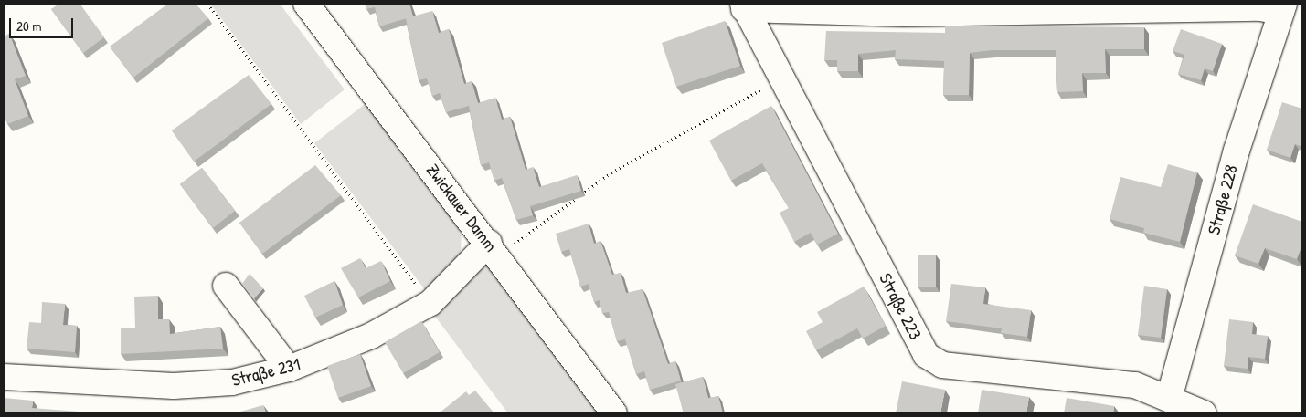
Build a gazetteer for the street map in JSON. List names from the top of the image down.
{
  "streets": {
    "street": [
      "Straße 228",
      "Zwickauer Damm",
      "Straße 223",
      "Straße 231"
    ]
  },
  "crossings": [
    ["Straße 228", "Straße 223"],
    ["Zwickauer Damm", "Straße 231"]
  ],
  "scale_bar": "20 m"
}
